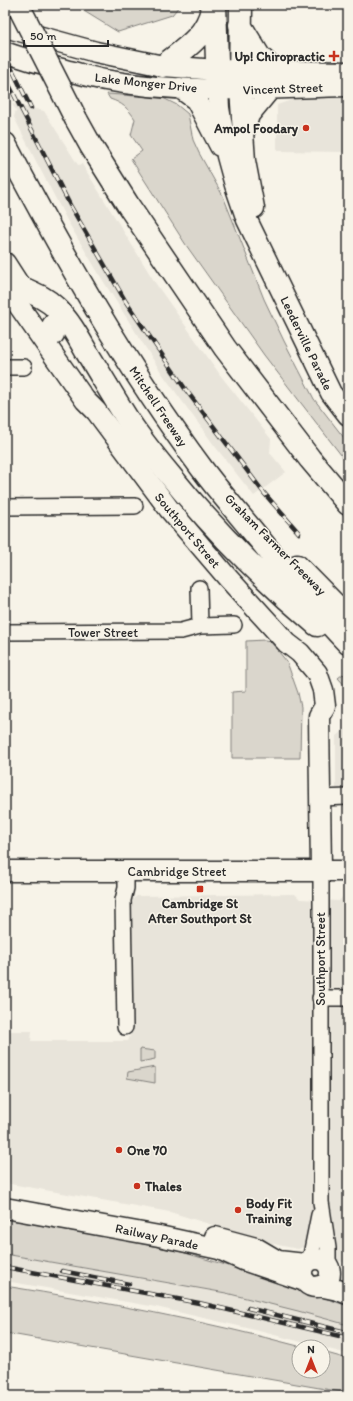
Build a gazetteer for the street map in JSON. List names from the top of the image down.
{
  "streets": {
    "highway": ["Mitchell Freeway", "Graham Farmer Freeway"],
    "main road": [
      "Lake Monger Drive",
      "Vincent Street",
      "Leederville Parade",
      "Southport Street",
      "Cambridge Street",
      "Railway Parade"
    ],
    "street": ["Tower Street"]
  },
  "crossings": [
    ["Lake Monger Drive", "Vincent Street"],
    ["Lake Monger Drive", "Leederville Parade"],
    ["Vincent Street", "Leederville Parade"],
    ["Mitchell Freeway", "Graham Farmer Freeway"],
    ["Southport Street", "Cambridge Street"],
    ["Southport Street", "Railway Parade"]
  ],
  "places": {
    "health": ["Up! Chiropractic"],
    "other": [
      "Ampol Foodary",
      "One 70",
      "Thales",
      "Body Fit Training"
    ],
    "transit": ["Cambridge St After Southport St"]
  },
  "scale_bar": "50 m",
  "north": "top"
}
